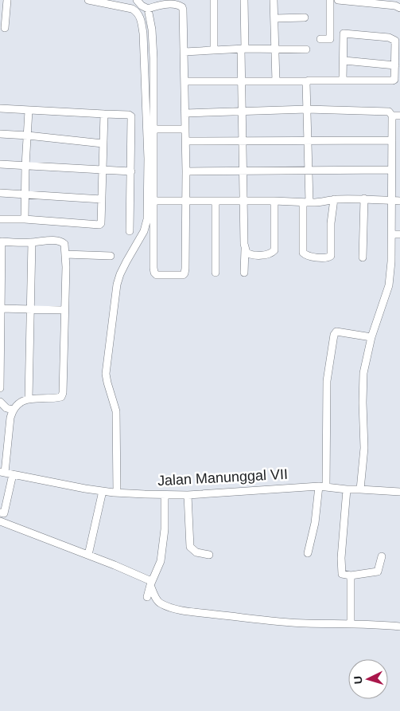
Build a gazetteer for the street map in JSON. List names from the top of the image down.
{
  "streets": {
    "street": ["Jalan Manunggal VII"]
  },
  "north": "left"
}
